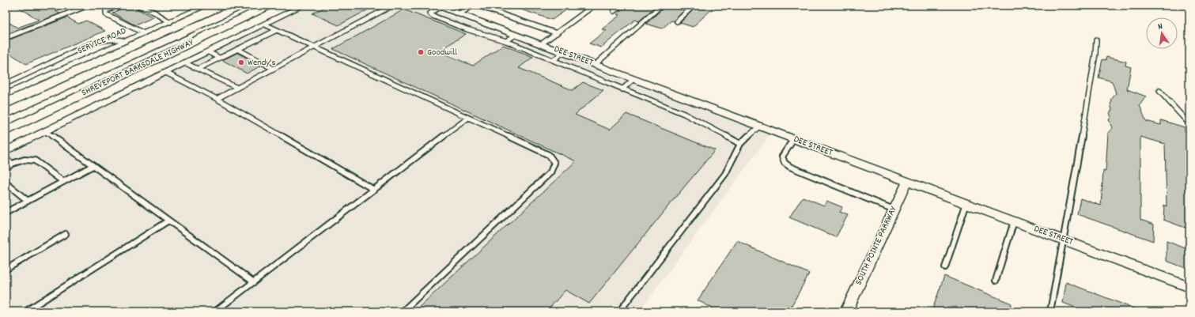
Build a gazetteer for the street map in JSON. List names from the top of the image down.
{
  "streets": {
    "main road": ["SHREVEPORT BARKSDALE HIGHWAY"],
    "street": ["SERVICE ROAD", "DEE STREET", "SOUTH POINTE PARKWAY"]
  },
  "crossings": [
    ["DEE STREET", "SOUTH POINTE PARKWAY"]
  ],
  "places": ["Goodwill", "Wendy's"],
  "north": "top"
}
